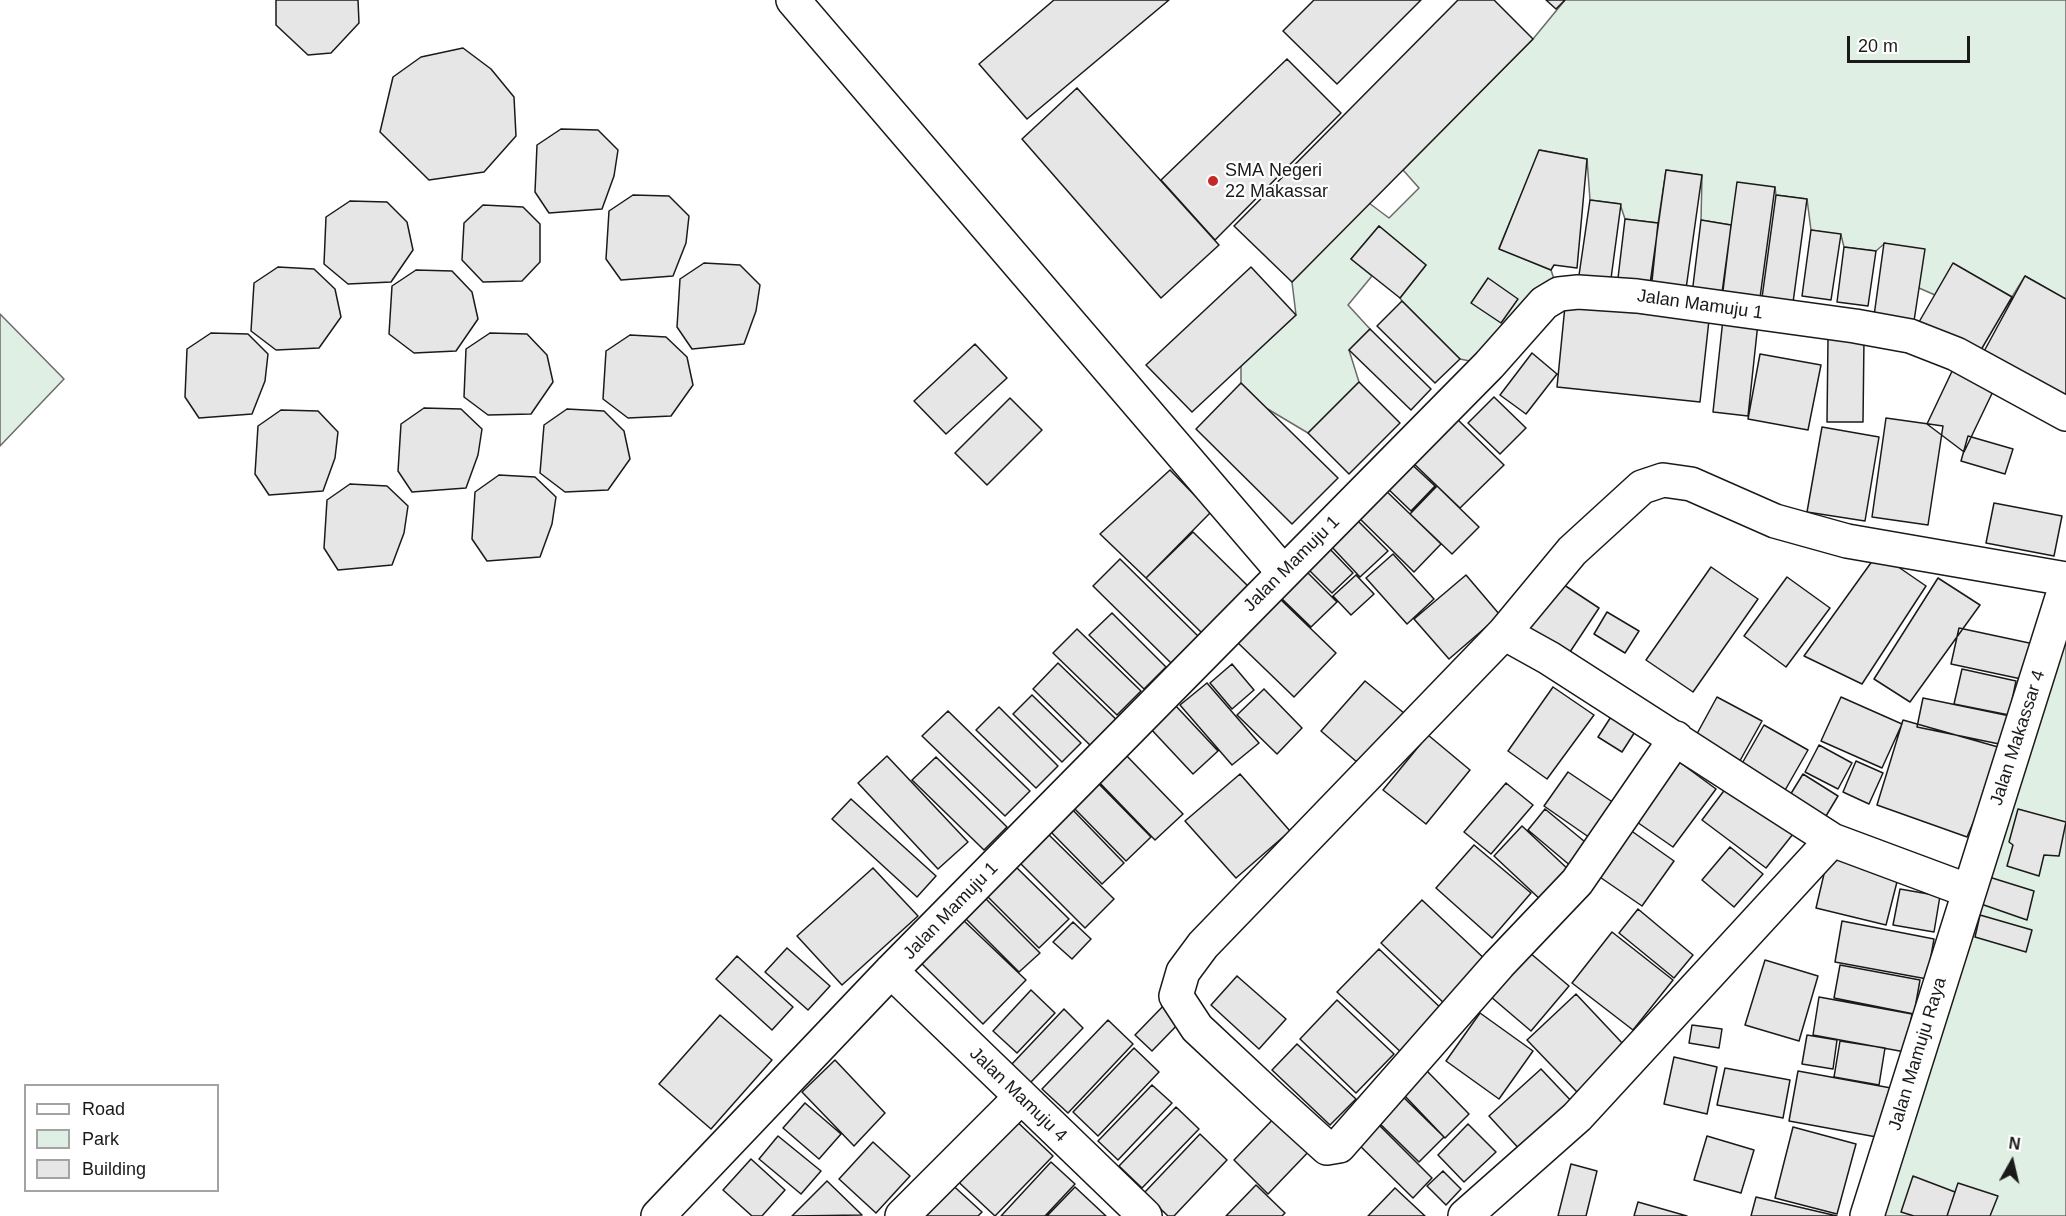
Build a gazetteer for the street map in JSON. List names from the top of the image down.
{
  "streets": {
    "street": [
      "Jalan Mamuju 1",
      "Jalan Makassar 4",
      "Jalan Mamuju Raya",
      "Jalan Mamuju 4"
    ]
  },
  "crossings": [
    ["Jalan Mamuju 1", "Jalan Mamuju 4"],
    ["Jalan Makassar 4", "Jalan Mamuju Raya"]
  ],
  "places": ["SMA Negeri 22 Makassar"],
  "legend": ["Road", "Park", "Building"],
  "scale_bar": "20 m",
  "north": "top"
}
